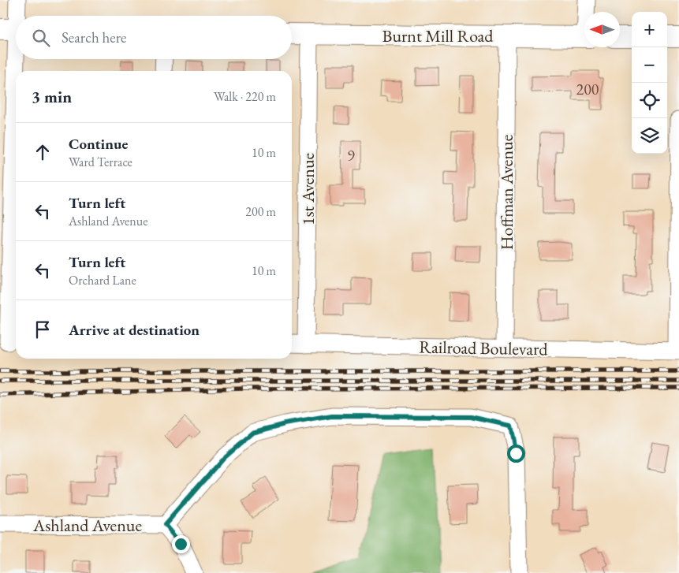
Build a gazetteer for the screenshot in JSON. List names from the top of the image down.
{
  "streets": {
    "main road": ["Burnt Mill Road"],
    "street": [
      "1st Avenue",
      "Hoffman Avenue",
      "Railroad Boulevard",
      "Ashland Avenue"
    ]
  },
  "crossings": [
    ["Burnt Mill Road", "1st Avenue"],
    ["Burnt Mill Road", "Hoffman Avenue"],
    ["1st Avenue", "Railroad Boulevard"],
    ["Hoffman Avenue", "Railroad Boulevard"]
  ],
  "house_numbers": ["200", "9"],
  "north": "left",
  "page": {
    "map_buttons": ["+", "−"],
    "search": "Search here",
    "heading": ["3 min", "Walk · 220 m"],
    "list": [
      ["Continue", "Ward Terrace", "10 m"],
      ["Turn left", "Ashland Avenue", "200 m"],
      ["Turn left", "Orchard Lane", "10 m"],
      "Arrive at destination"
    ]
  }
}
